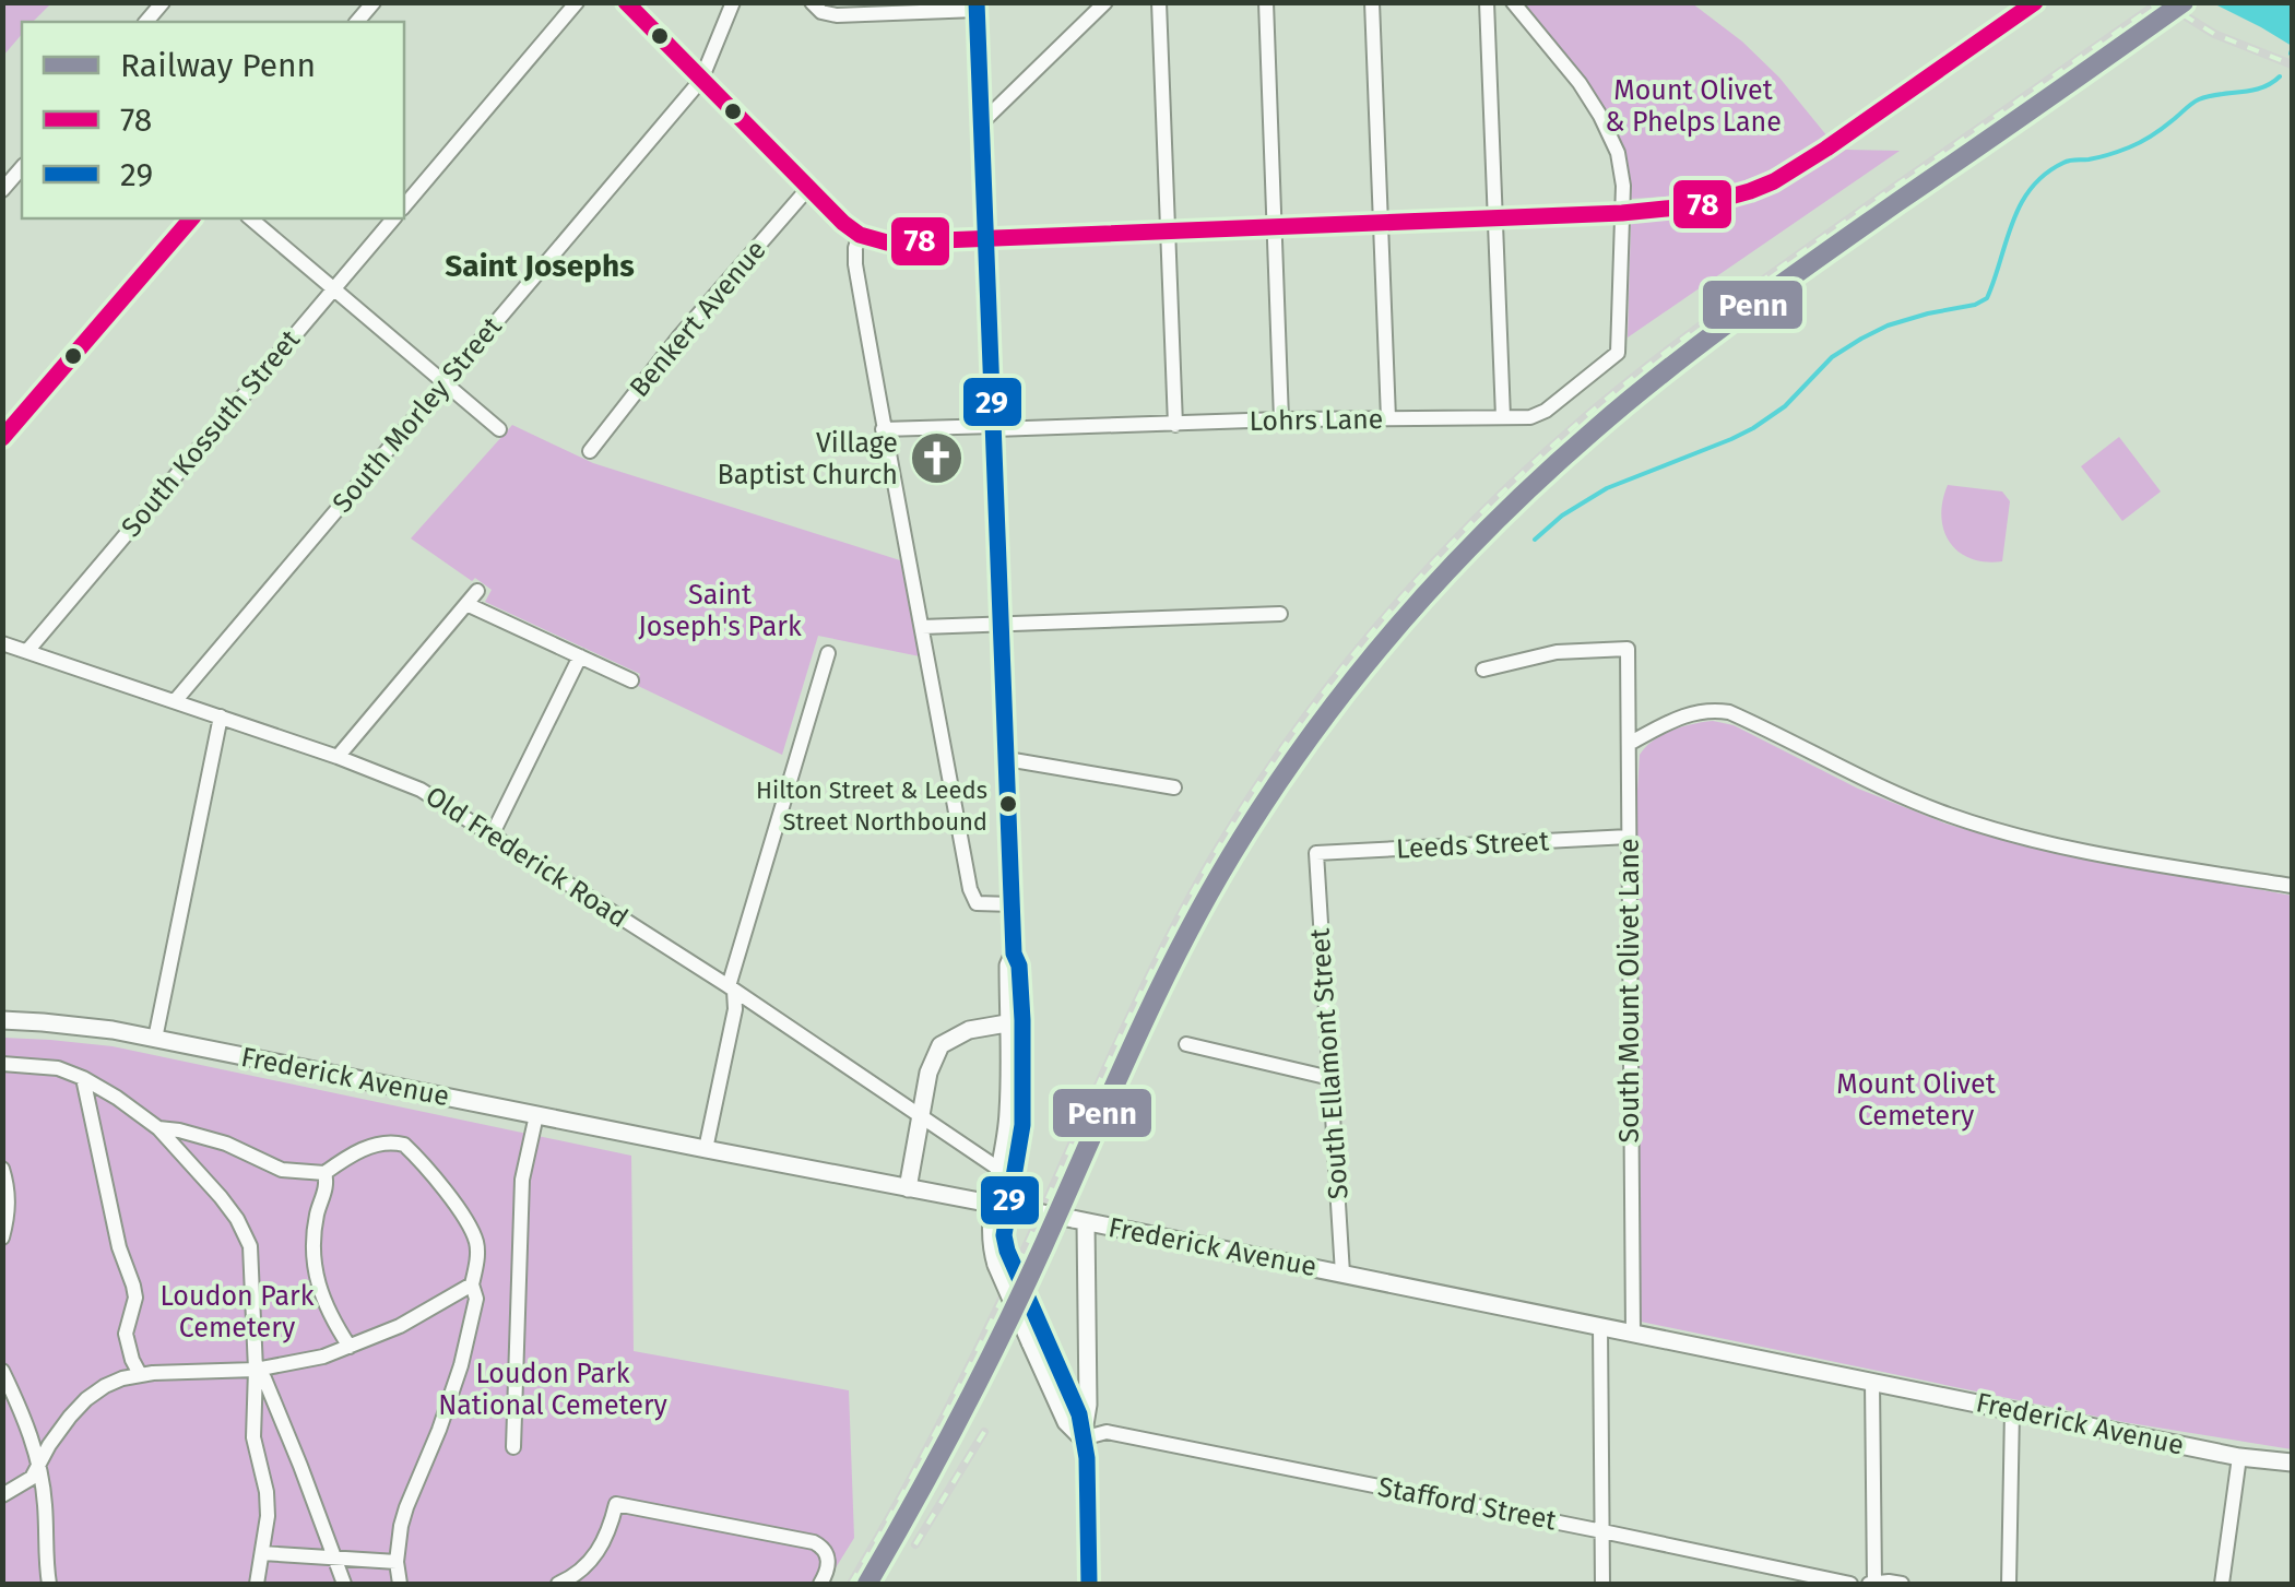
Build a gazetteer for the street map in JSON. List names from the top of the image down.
{
  "streets": {
    "main road": ["Frederick Avenue"],
    "street": [
      "Benkert Avenue",
      "South Morley Street",
      "Lohrs Lane",
      "South Kossuth Street",
      "Leeds Street",
      "Old Frederick Road",
      "South Mount Olivet Lane",
      "South Ellamont Street",
      "Stafford Street"
    ]
  },
  "crossings": [
    ["South Morley Street", "Old Frederick Road"],
    ["South Kossuth Street", "Old Frederick Road"],
    ["Leeds Street", "South Mount Olivet Lane"],
    ["Leeds Street", "South Ellamont Street"],
    ["South Mount Olivet Lane", "Frederick Avenue"],
    ["South Ellamont Street", "Frederick Avenue"]
  ],
  "districts": ["Saint Josephs"],
  "parks": [
    "Mount Olivet & Phelps Lane",
    "Saint Joseph's Park",
    "Mount Olivet Cemetery",
    "Loudon Park Cemetery",
    "Loudon Park National Cemetery"
  ],
  "places": {
    "church": ["Village Baptist Church"],
    "other": ["Hilton Street & Leeds Street Northbound"]
  },
  "lines": ["rail line Penn", "transit line 78", "transit line 29"],
  "legend": ["Railway Penn", "78", "29"]
}
